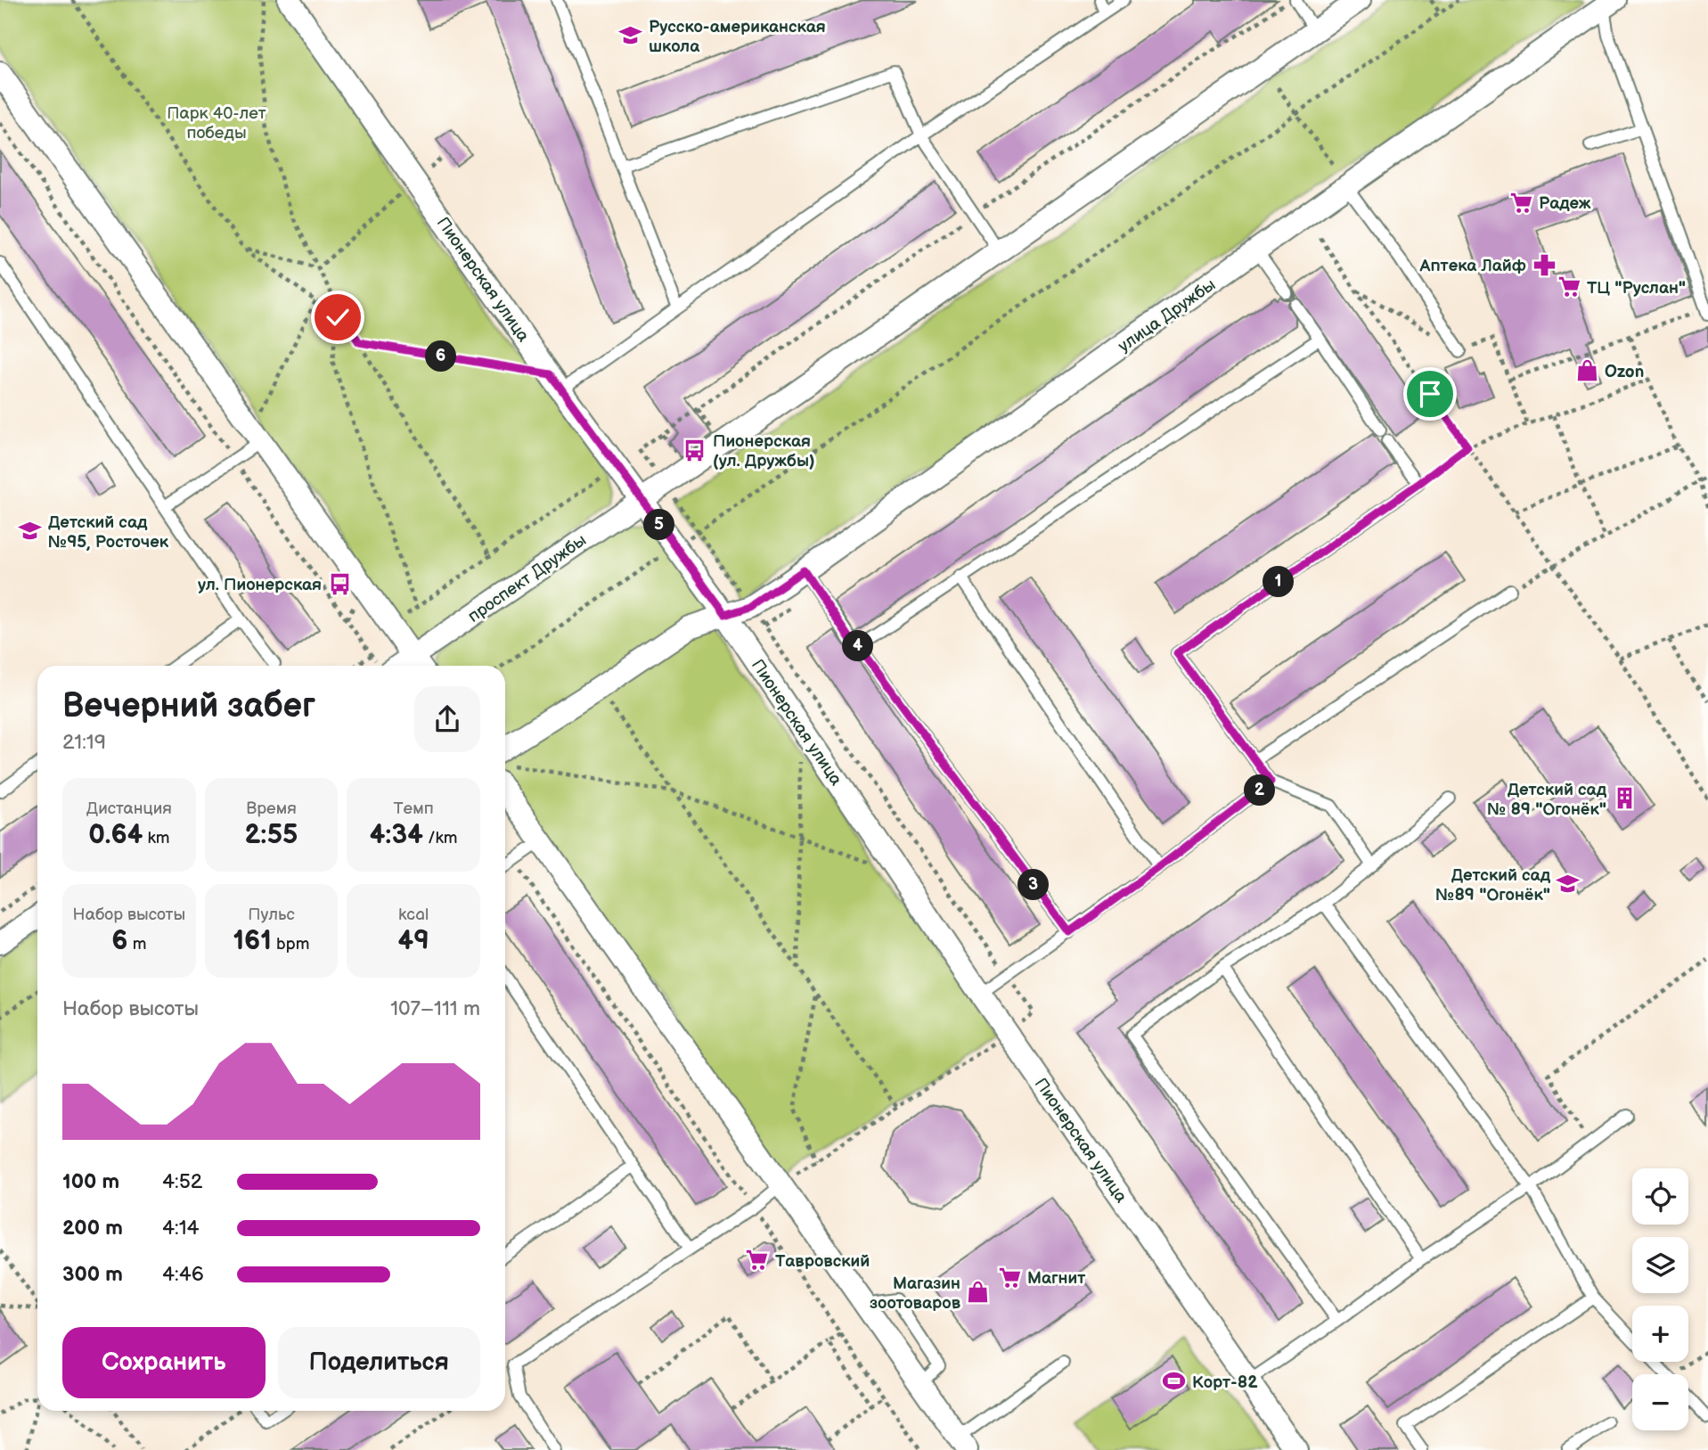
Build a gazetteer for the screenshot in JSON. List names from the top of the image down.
{
  "streets": {
    "street": ["Пионерская улица", "улица Дружбы", "проспект Дружбы"]
  },
  "crossings": [
    ["Пионерская улица", "улица Дружбы"],
    ["Пионерская улица", "проспект Дружбы"]
  ],
  "parks": ["Парк 40-лет победы"],
  "places": {
    "school or university": ["Русско-американская школа", "Детский сад №95, Росточек", "Детский сад №89 \"Огонёк\""],
    "supermarket": [
      "Радеж",
      "ТЦ \"Руслан\"",
      "Тавровский",
      "Магнит"
    ],
    "pharmacy": ["Аптека Лайф"],
    "shop": ["Ozon", "Магазин зоотоваров"],
    "bus stop": ["Пионерская (ул. Дружбы)", "ул. Пионерская"],
    "building": ["Детский сад № 89 \"Огонёк\""],
    "sports": ["Корт-82"]
  },
  "page": {
    "pins": [
      "6",
      "5",
      "1",
      "4",
      "2",
      "3"
    ],
    "heading": ["Вечерний забег", "21:19"],
    "stats": [
      ["Дистанция", "0.64 km"],
      ["Время", "2:55"],
      ["Темп", "4:34 /km"],
      ["Набор высоты", "6 m"],
      ["Пульс", "161 bpm"],
      ["kcal", "49"]
    ],
    "chart": ["Набор высоты", "107–111 m"],
    "list": [
      {
        "name": "100 m",
        "note": "4:52"
      },
      {
        "name": "200 m",
        "note": "4:14"
      },
      {
        "name": "300 m",
        "note": "4:46"
      }
    ],
    "map_buttons": ["+", "−"],
    "buttons": ["Сохранить", "Поделиться"]
  }
}
